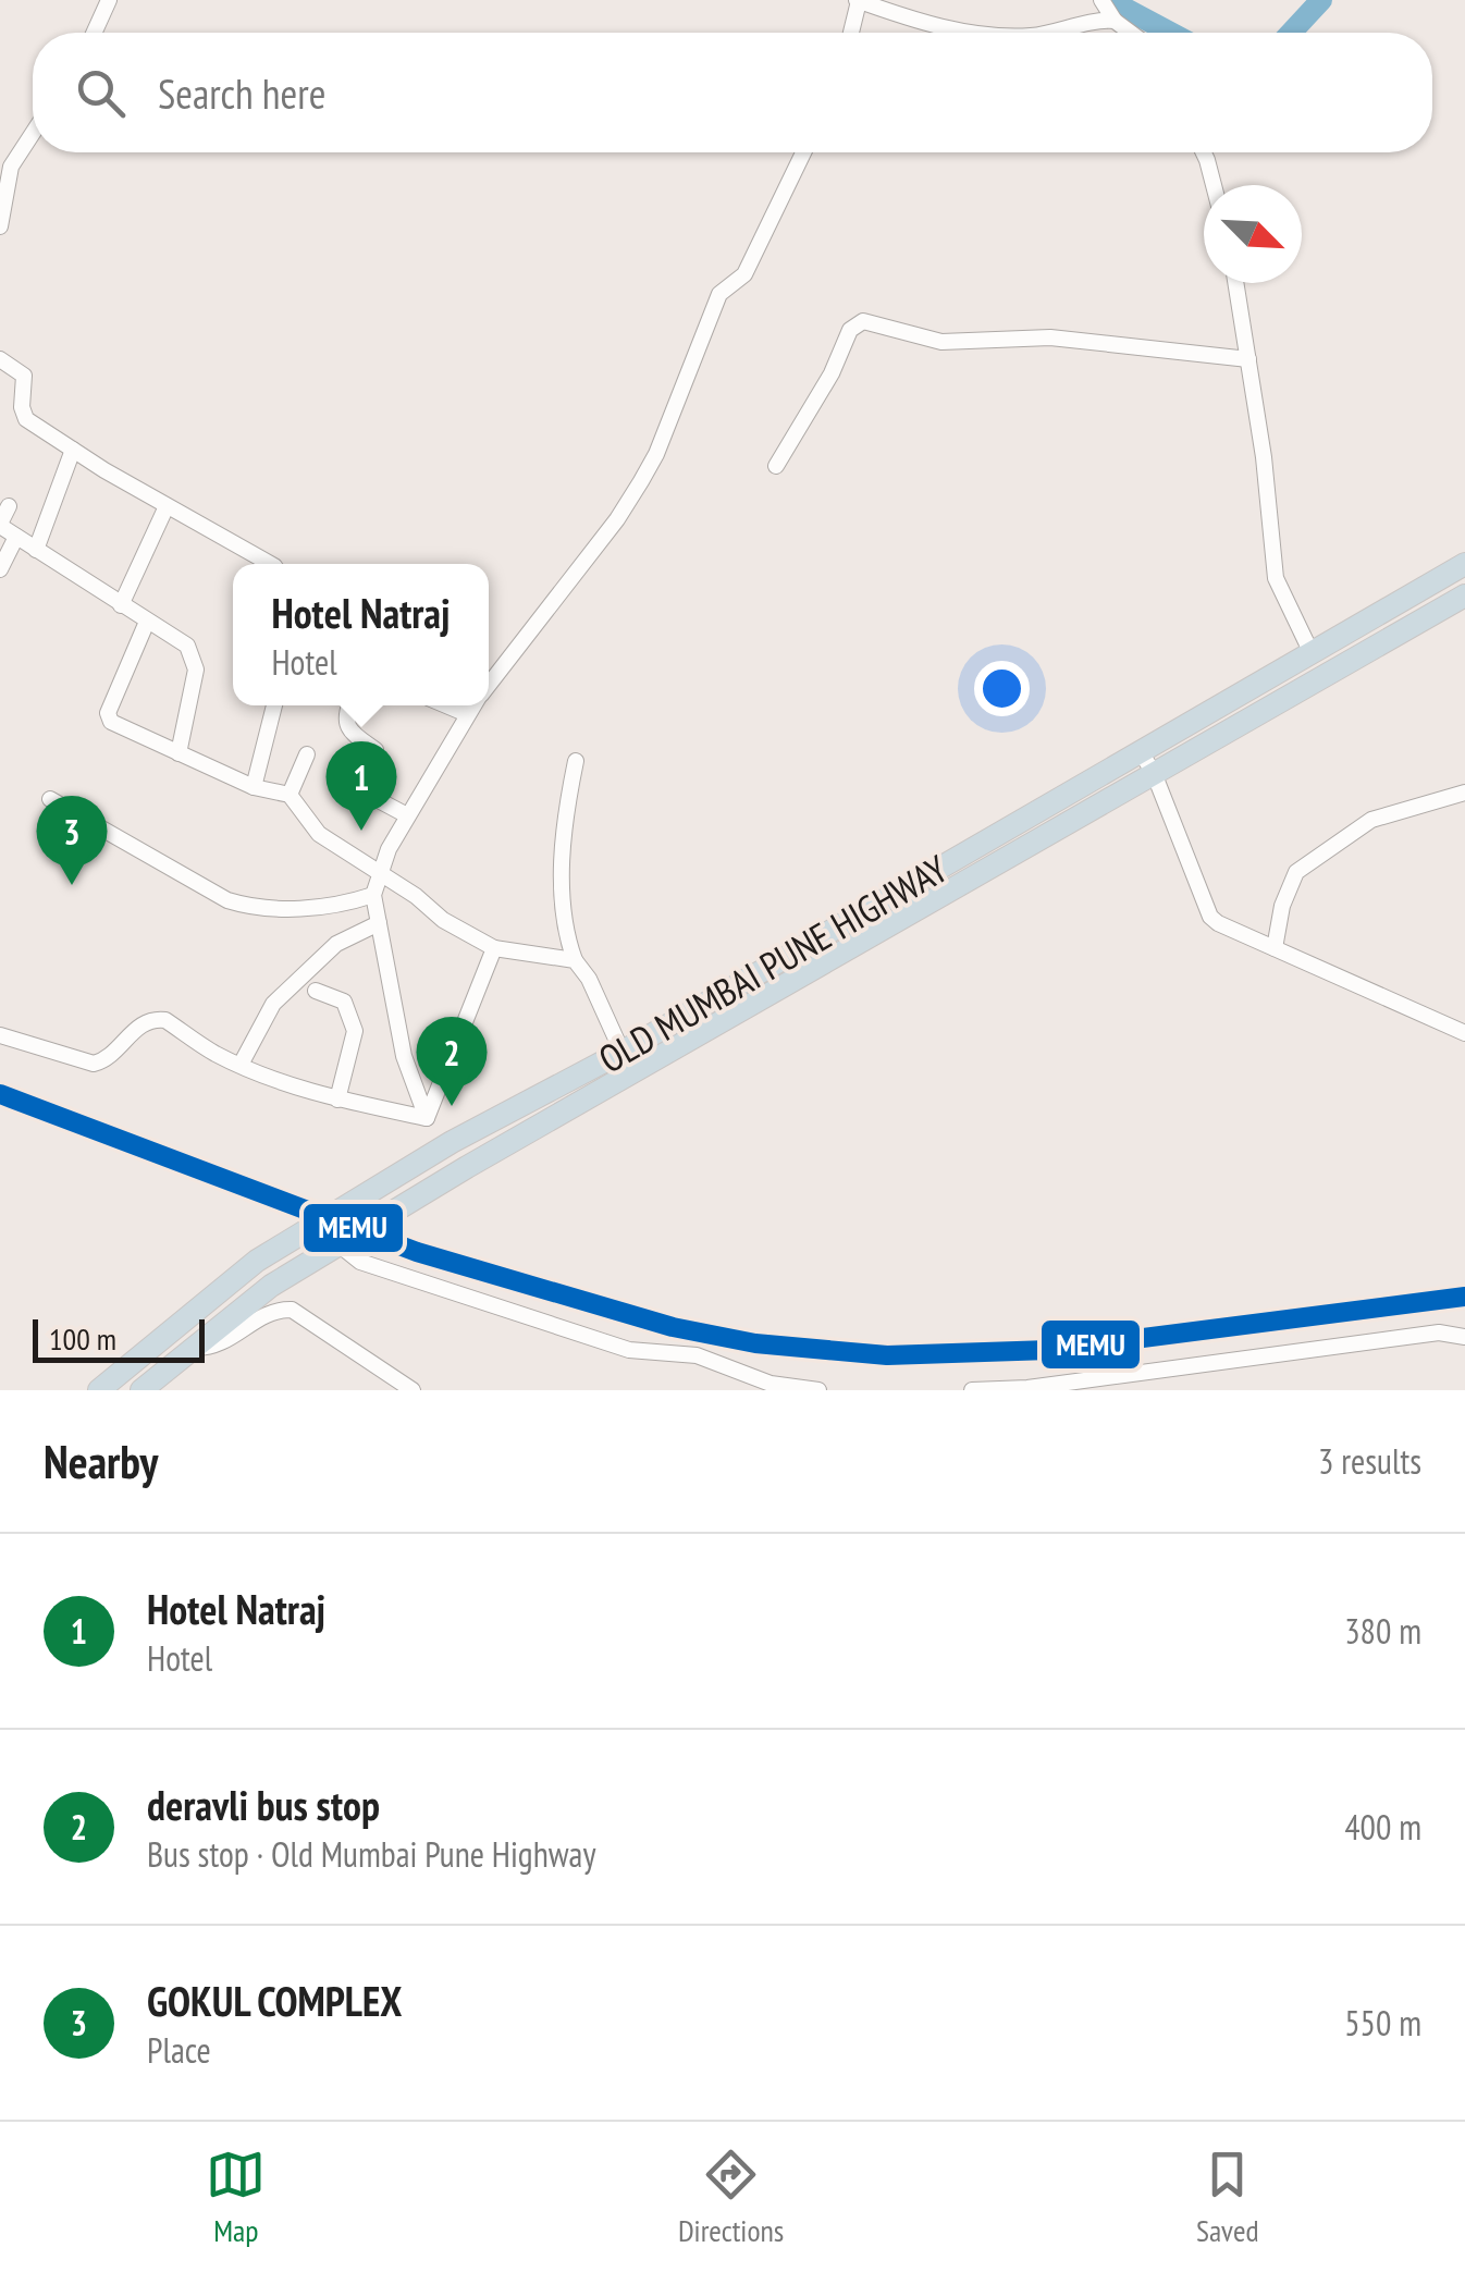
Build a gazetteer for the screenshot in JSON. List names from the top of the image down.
{
  "streets": {
    "highway": ["OLD MUMBAI PUNE HIGHWAY"]
  },
  "lines": ["transit line MEMU"],
  "scale_bar": "100 m",
  "north": "bottom right",
  "page": {
    "search": "Search here",
    "popup": ["Hotel Natraj", "Hotel"],
    "pins": ["1", "3", "2"],
    "scale": "100 m",
    "heading": ["Nearby", "3 results"],
    "list": [
      {
        "mark": "1",
        "name": "Hotel Natraj",
        "note": "Hotel",
        "value": "380 m"
      },
      {
        "mark": "2",
        "name": "deravli bus stop",
        "note": "Bus stop · Old Mumbai Pune Highway",
        "value": "400 m"
      },
      {
        "mark": "3",
        "name": "GOKUL COMPLEX",
        "note": "Place",
        "value": "550 m"
      }
    ],
    "nav": ["Map", "Directions", "Saved"]
  }
}
